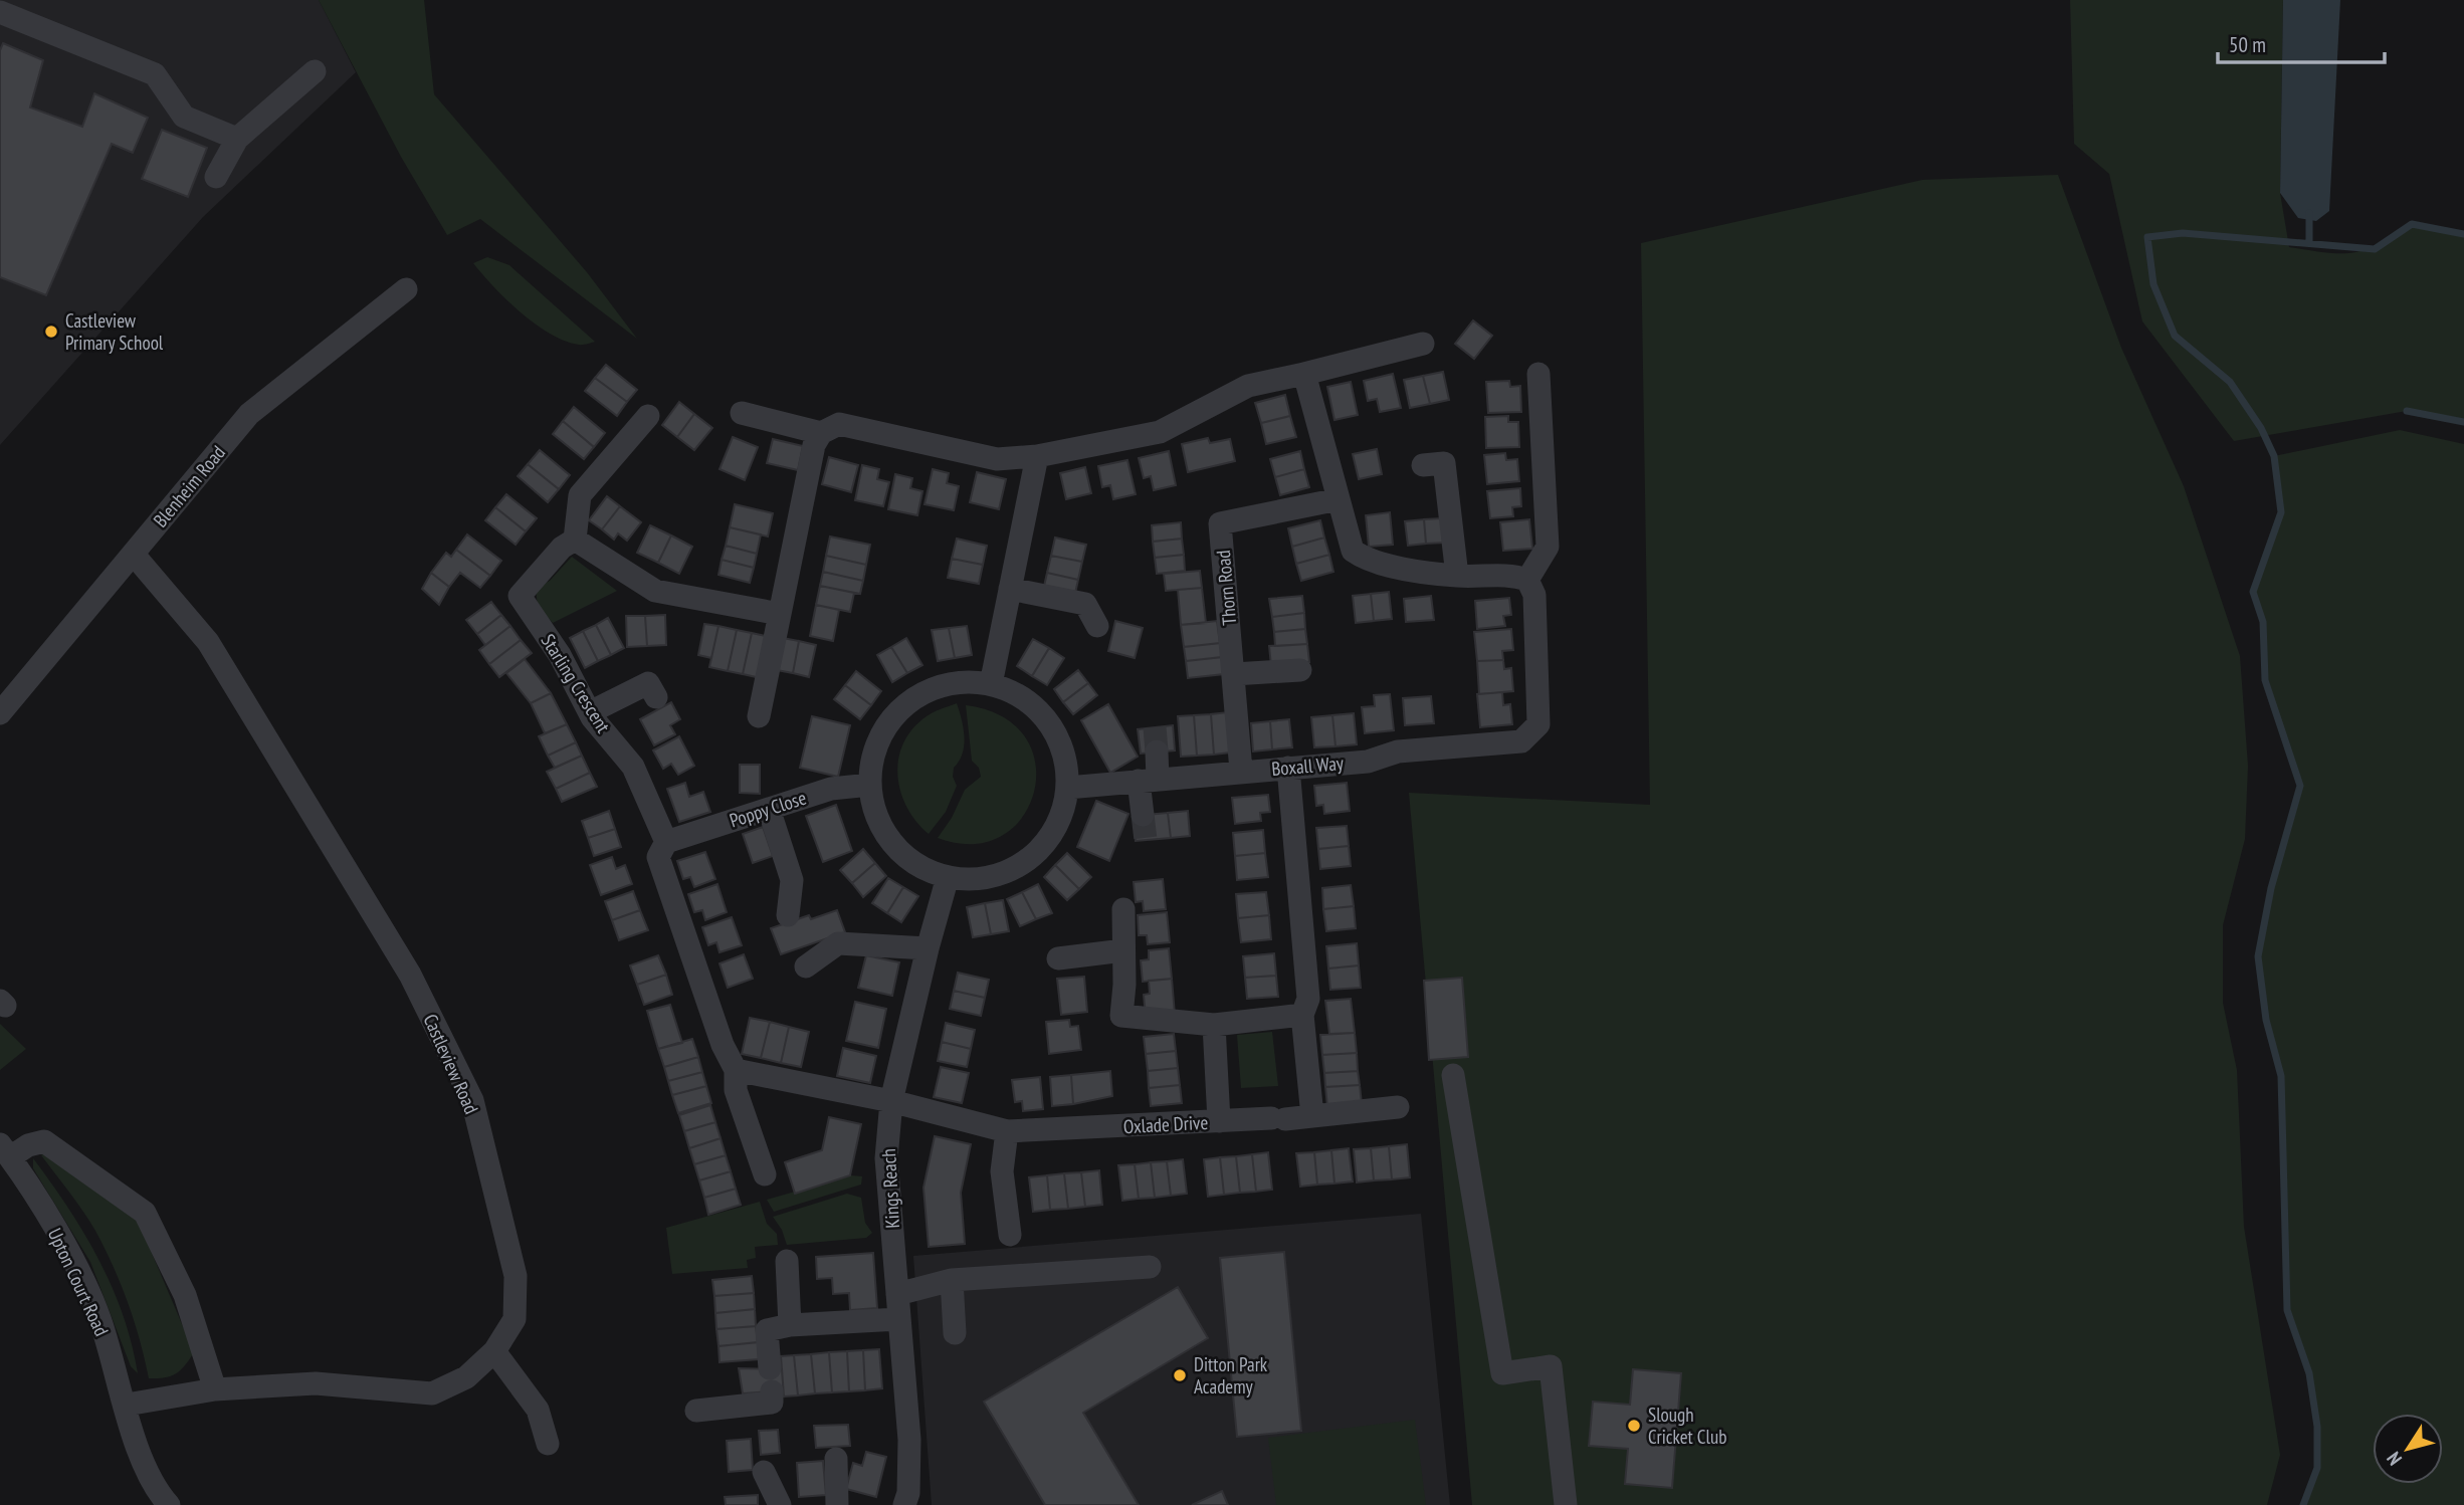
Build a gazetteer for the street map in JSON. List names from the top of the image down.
{
  "streets": {
    "street": [
      "Blenheim Road",
      "Thorn Road",
      "Starling Crescent",
      "Boxall Way",
      "Poppy Close",
      "Castleview Road",
      "Oxlade Drive",
      "Kings Reach",
      "Upton Court Road"
    ]
  },
  "crossings": [
    ["Blenheim Road", "Castleview Road"],
    ["Thorn Road", "Boxall Way"],
    ["Starling Crescent", "Poppy Close"],
    ["Boxall Way", "Poppy Close"],
    ["Boxall Way", "Kings Reach"],
    ["Poppy Close", "Kings Reach"],
    ["Castleview Road", "Upton Court Road"],
    ["Oxlade Drive", "Kings Reach"]
  ],
  "places": ["Castleview Primary School", "Ditton Park Academy", "Slough Cricket Club"],
  "scale_bar": "50 m",
  "north": "bottom left"
}
